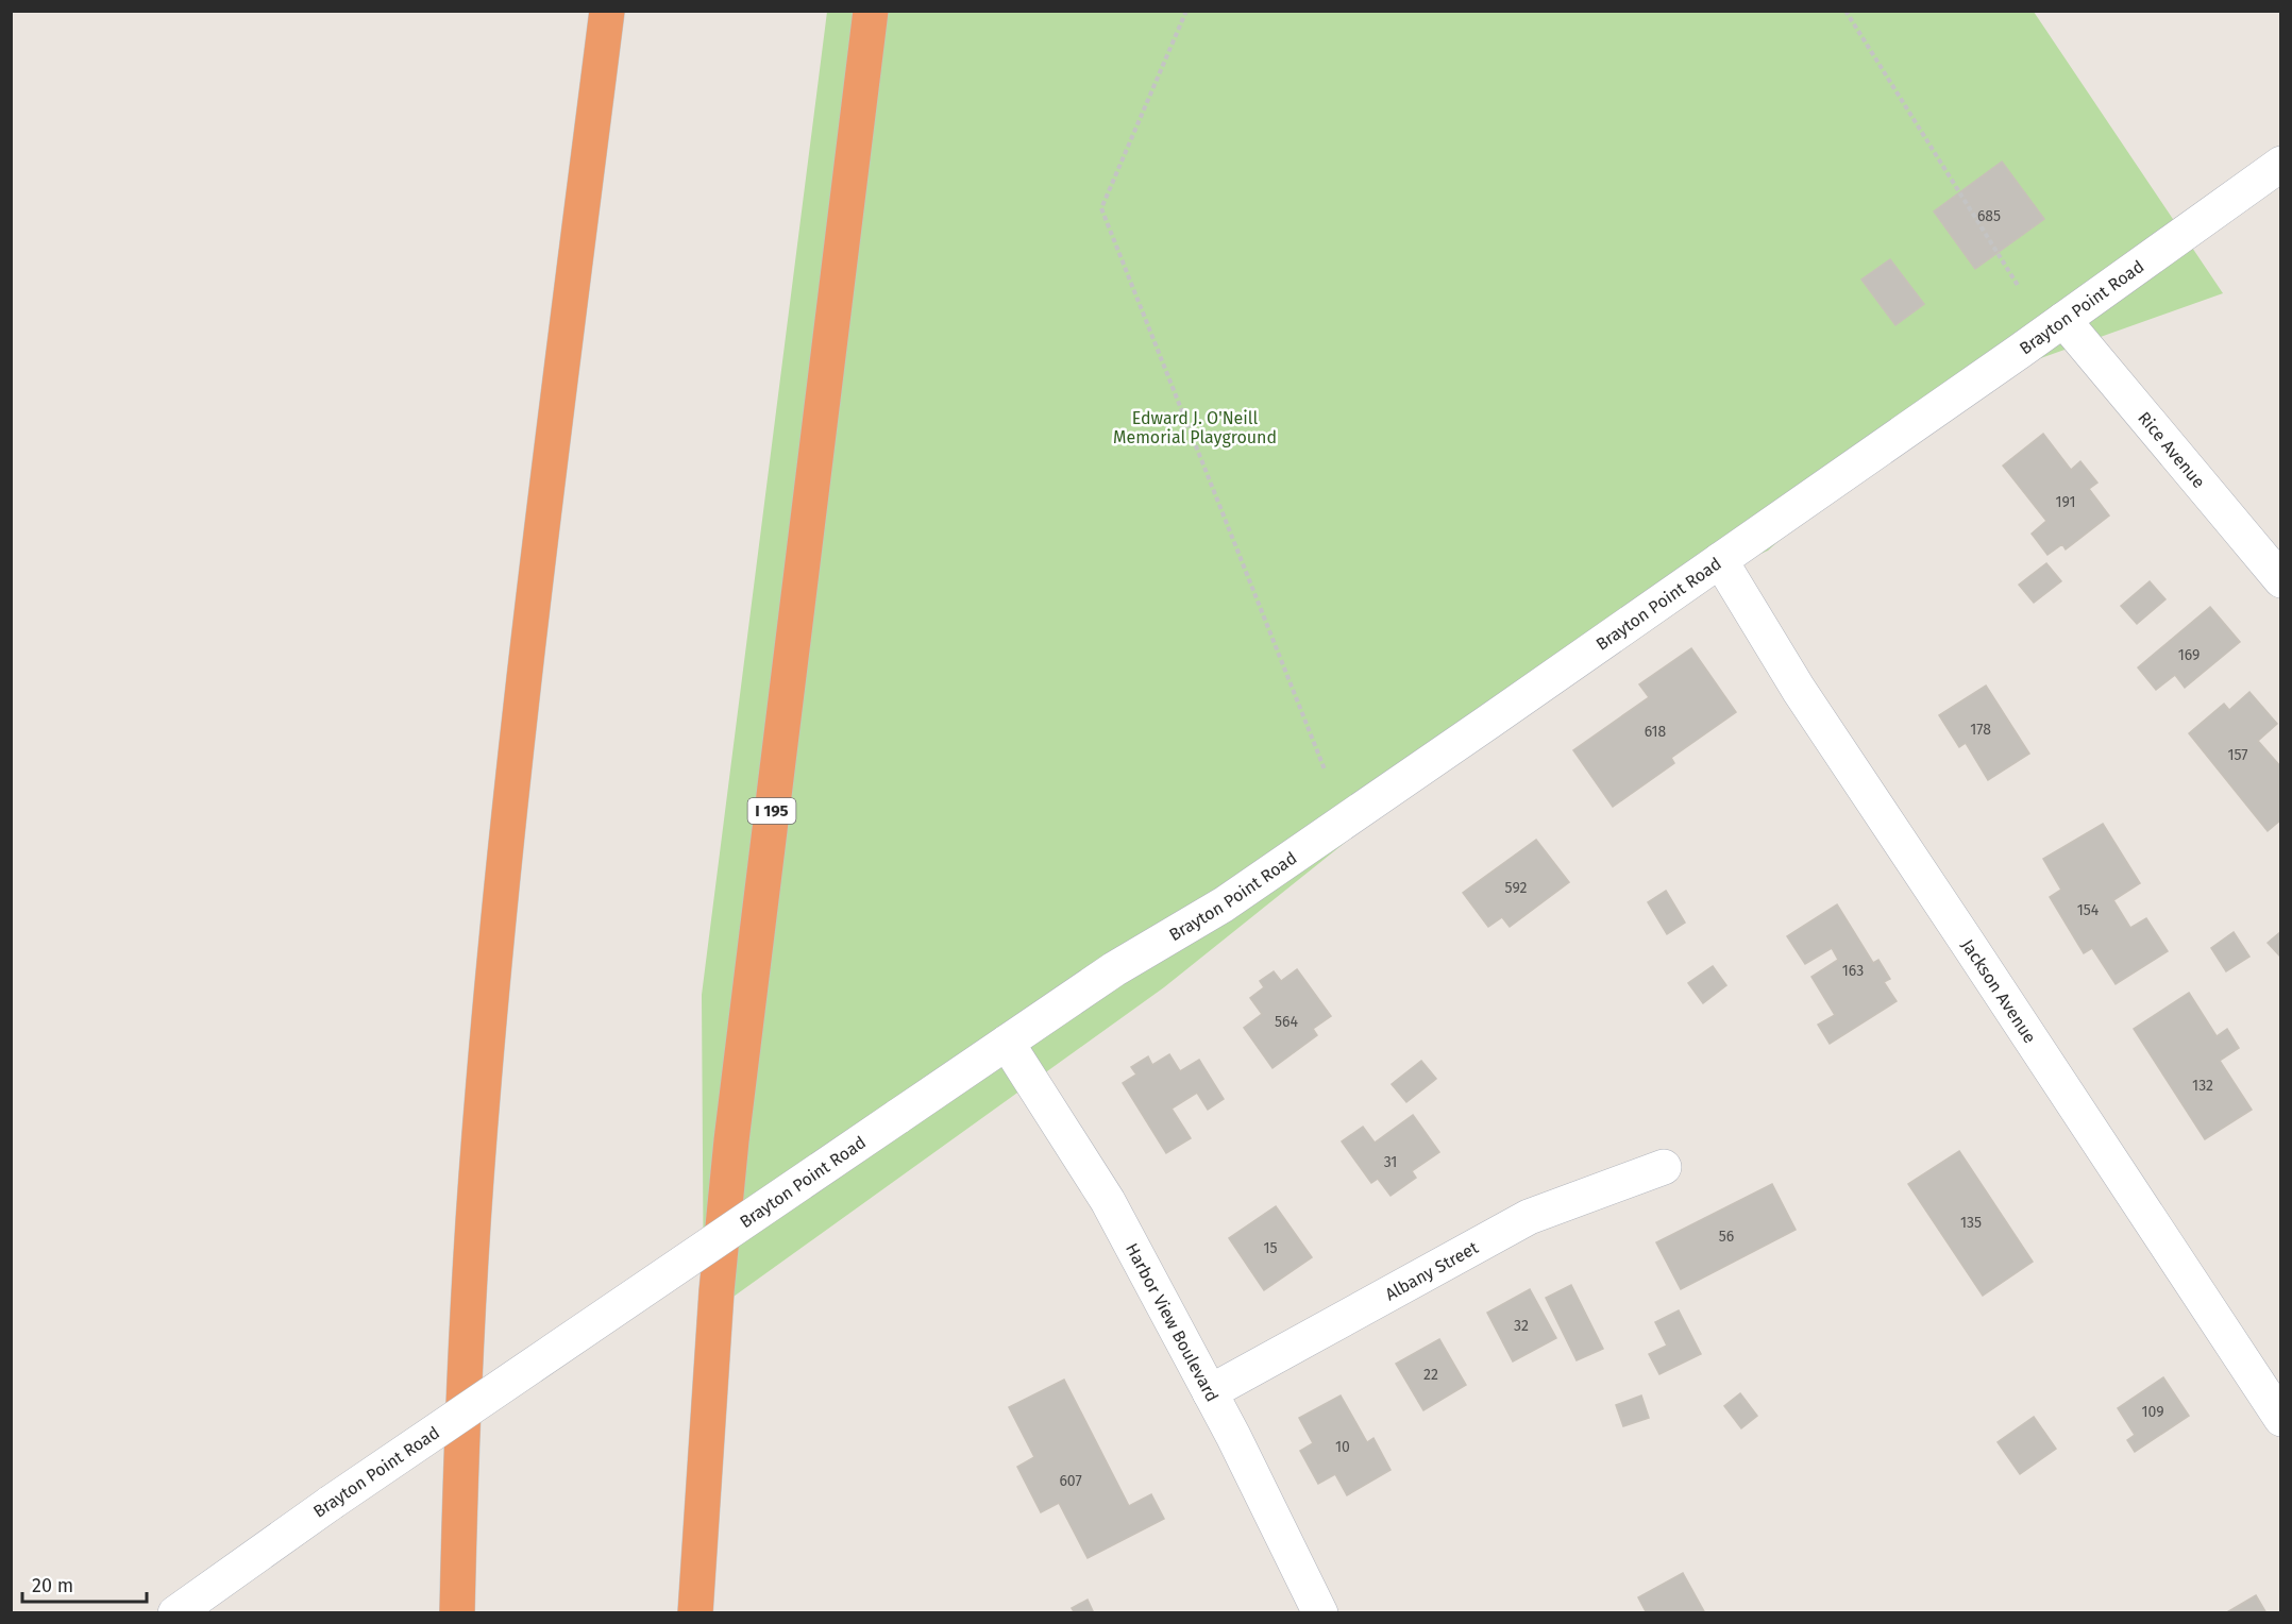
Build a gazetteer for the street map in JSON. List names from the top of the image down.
{
  "streets": {
    "highway": ["I 195"],
    "street": [
      "Brayton Point Road",
      "Rice Avenue",
      "Jackson Avenue",
      "Albany Street",
      "Harbor View Boulevard"
    ]
  },
  "crossings": [
    ["Brayton Point Road", "Rice Avenue"],
    ["Brayton Point Road", "Jackson Avenue"],
    ["Brayton Point Road", "Harbor View Boulevard"],
    ["Albany Street", "Harbor View Boulevard"]
  ],
  "parks": ["Edward J. O'Neill Memorial Playground"],
  "house_numbers": [
    "685",
    "191",
    "169",
    "178",
    "618",
    "157",
    "592",
    "154",
    "163",
    "564",
    "132",
    "31",
    "135",
    "56",
    "15",
    "32",
    "22",
    "109",
    "10",
    "607"
  ],
  "scale_bar": "20 m"
}
